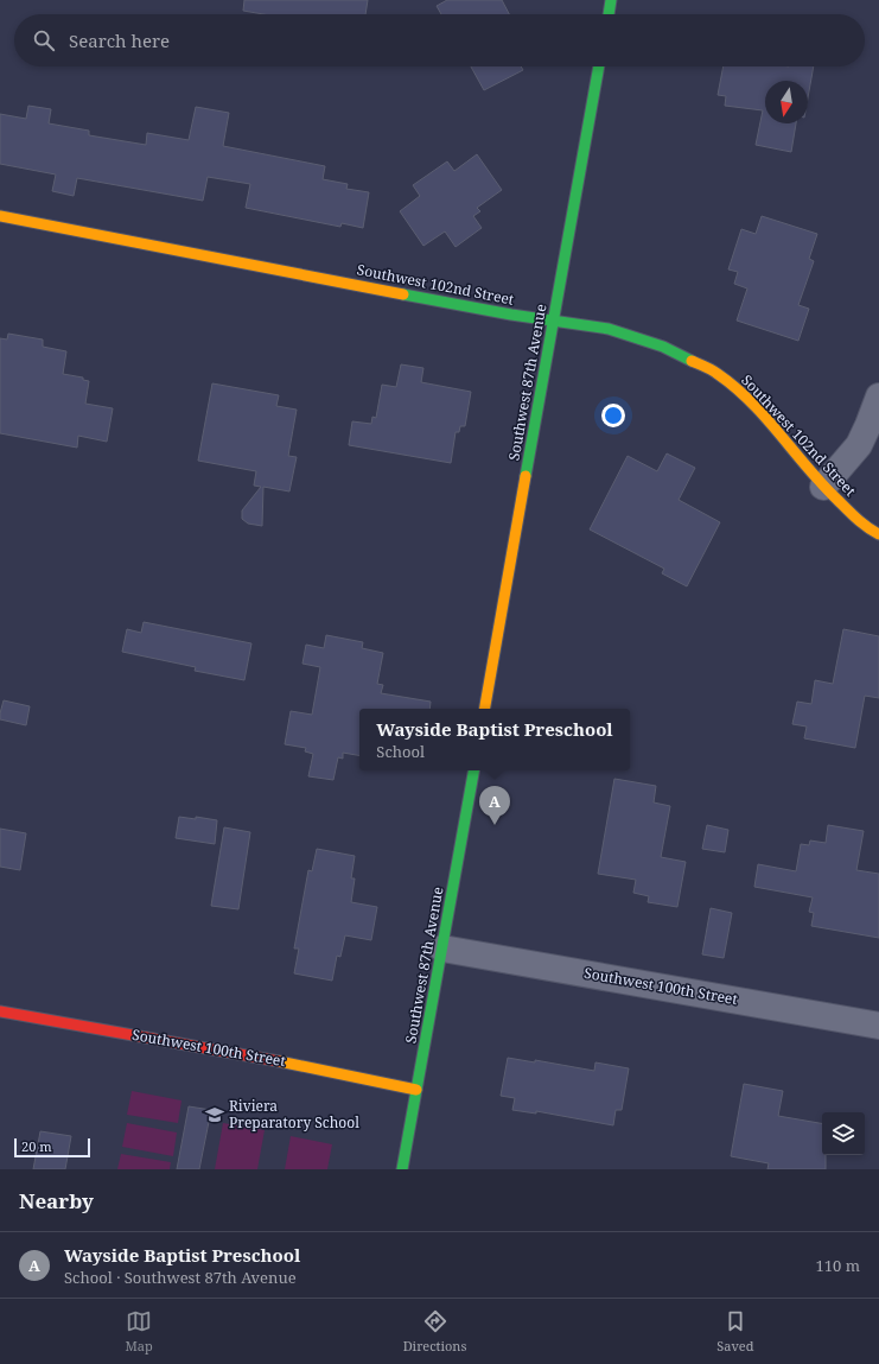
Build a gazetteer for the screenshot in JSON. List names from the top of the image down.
{
  "streets": {
    "street": ["Southwest 102nd Street", "Southwest 87th Avenue", "Southwest 100th Street"]
  },
  "crossings": [
    ["Southwest 102nd Street", "Southwest 87th Avenue"],
    ["Southwest 87th Avenue", "Southwest 100th Street"]
  ],
  "places": {
    "school or university": ["Riviera Preparatory School"]
  },
  "scale_bar": "20 m",
  "north": "bottom",
  "page": {
    "search": "Search here",
    "popup": ["Wayside Baptist Preschool", "School"],
    "pins": "A",
    "scale": "20 m",
    "heading": "Nearby",
    "list": [
      {
        "mark": "A",
        "name": "Wayside Baptist Preschool",
        "note": "School · Southwest 87th Avenue",
        "value": "110 m"
      }
    ],
    "nav": ["Map", "Directions", "Saved"]
  }
}
